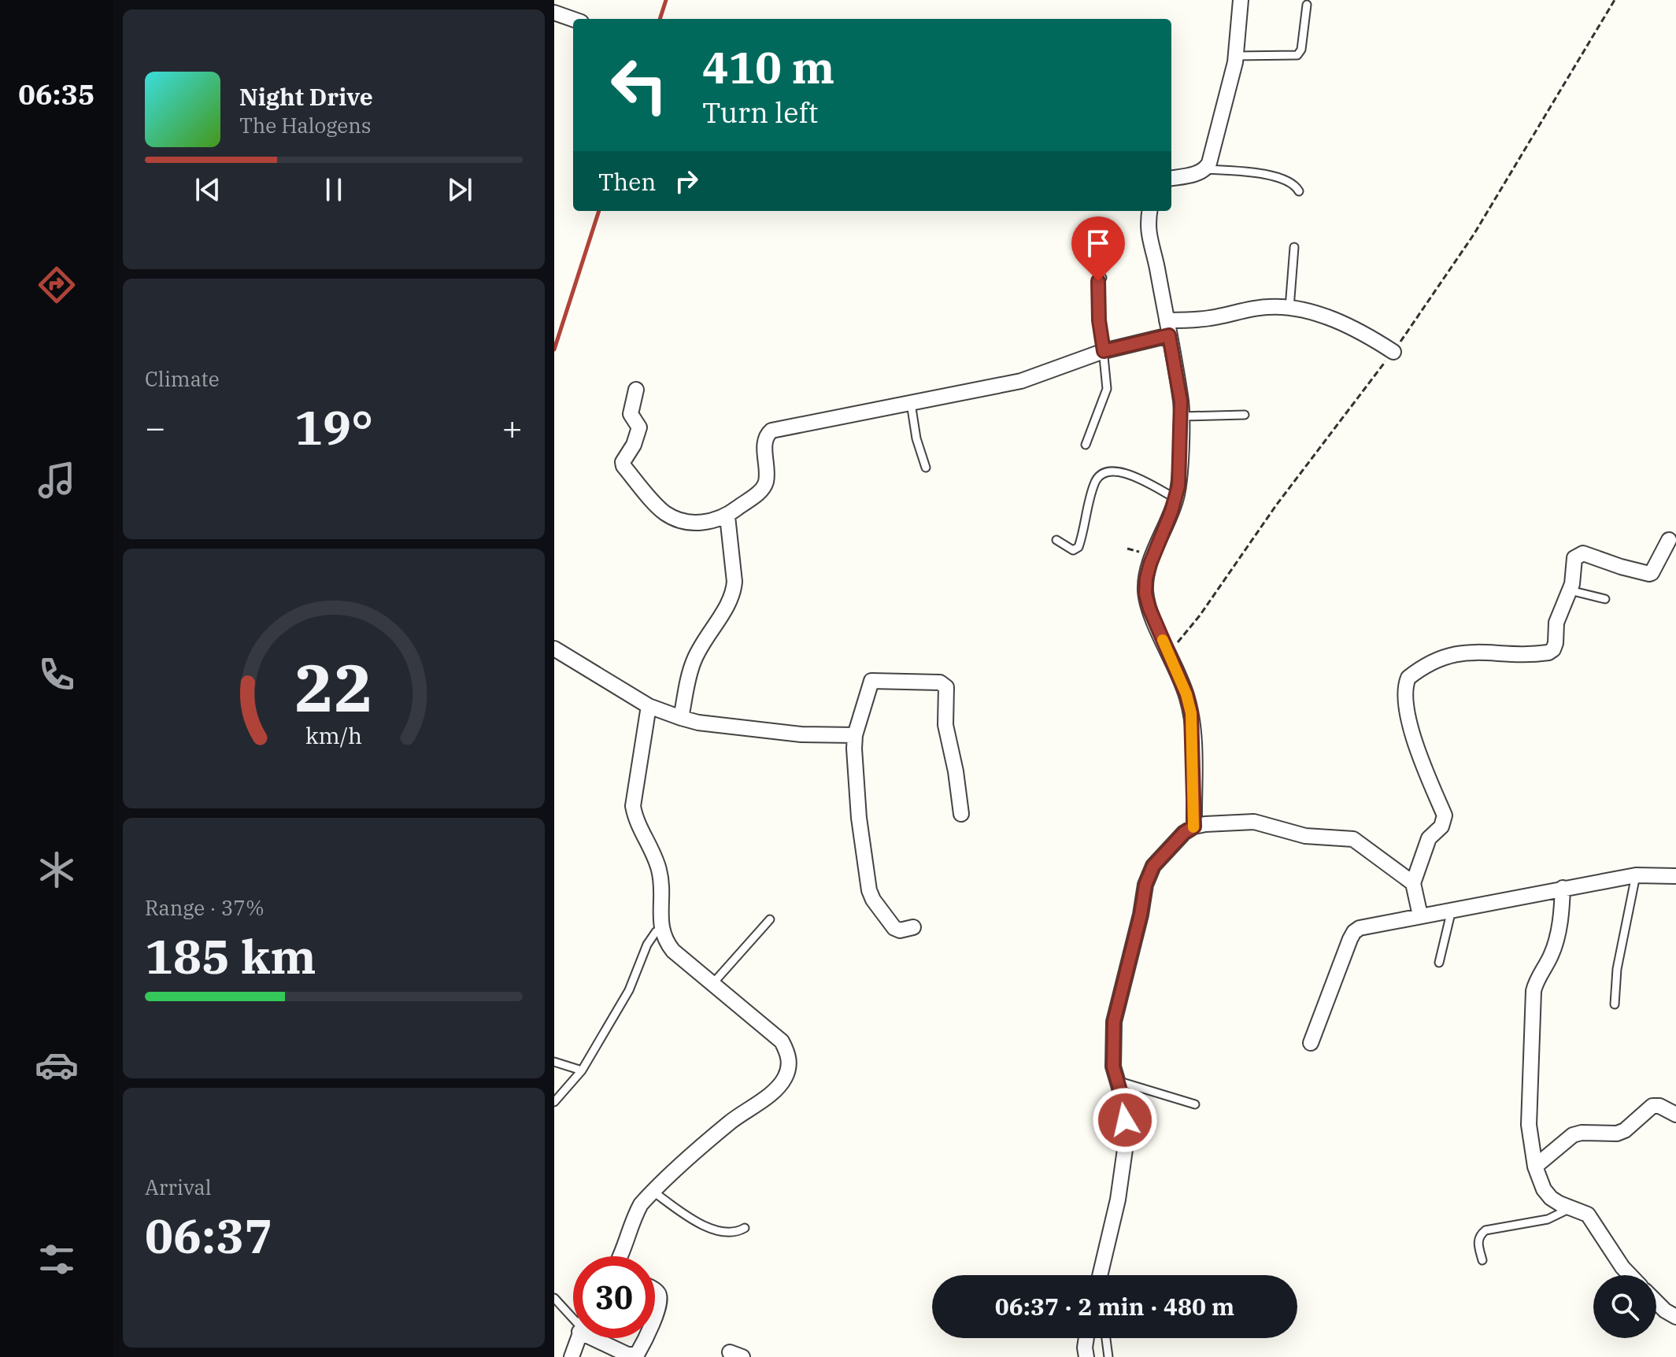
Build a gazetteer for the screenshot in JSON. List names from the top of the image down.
{
  "page": {
    "tabs": "06:35",
    "turn": ["410 m", "Turn left"],
    "song": ["Night Drive", "The Halogens"],
    "then": "Then",
    "tile": [
      "Climate",
      ["Range · 37%", "185 km"],
      ["Arrival", "06:37"]
    ],
    "heat": ["−", "19°", "+"],
    "limit": "30",
    "trip": "06:37 · 2 min · 480 m",
    "gauge": ["22", "km/h"]
  }
}
